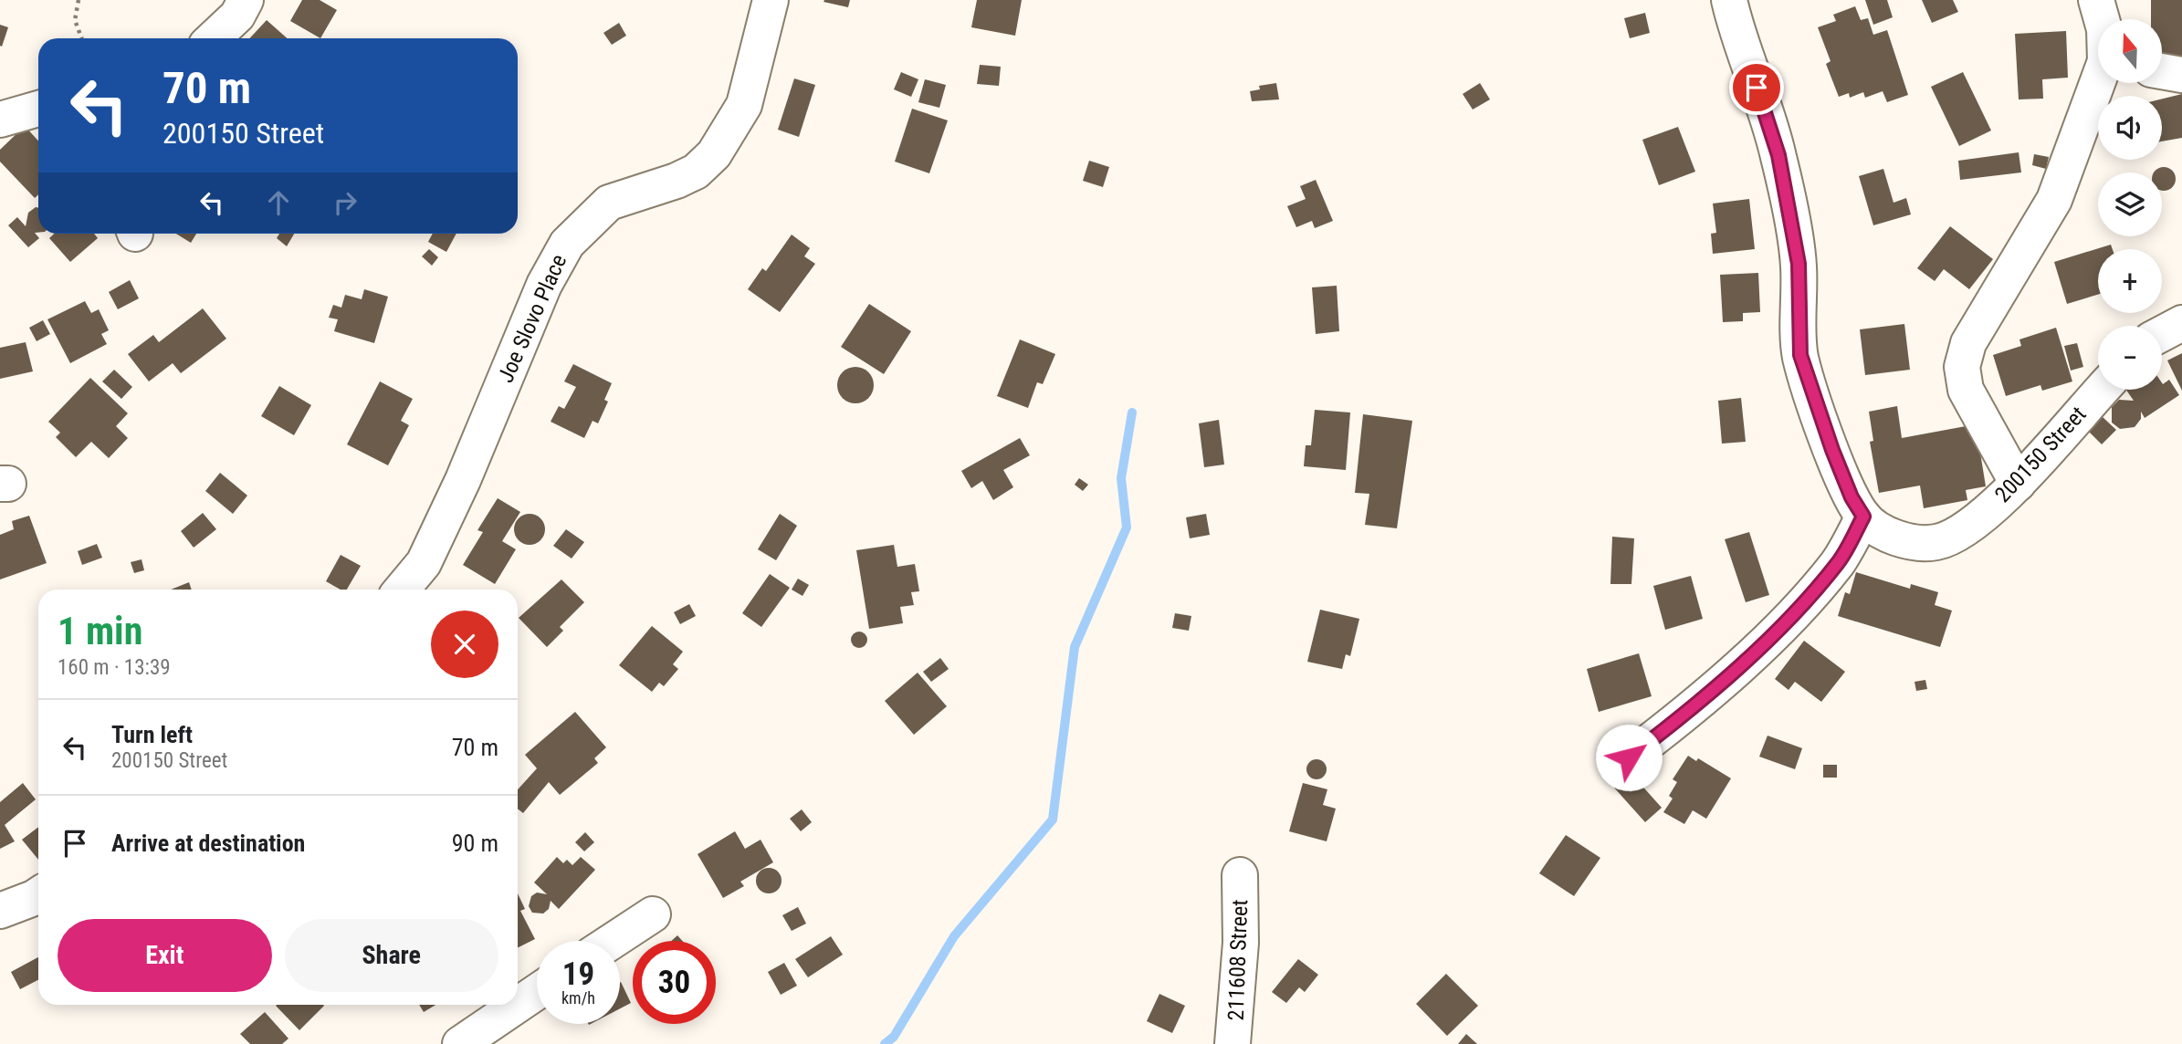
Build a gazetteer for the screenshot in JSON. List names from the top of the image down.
{
  "streets": {
    "street": ["Joe Slovo Place", "200150 Street", "211608 Street"]
  },
  "north": "top",
  "page": {
    "map_buttons": ["+", "−"],
    "turn": ["70 m", "200150 Street"],
    "heading": ["1 min", "160 m · 13:39"],
    "list": [
      {
        "name": "Turn left",
        "note": "200150 Street",
        "value": "70 m"
      },
      {
        "name": "Arrive at destination",
        "value": "90 m"
      }
    ],
    "buttons": ["Exit", "Share"],
    "speed": "19 km/h",
    "limit": "30"
  }
}
